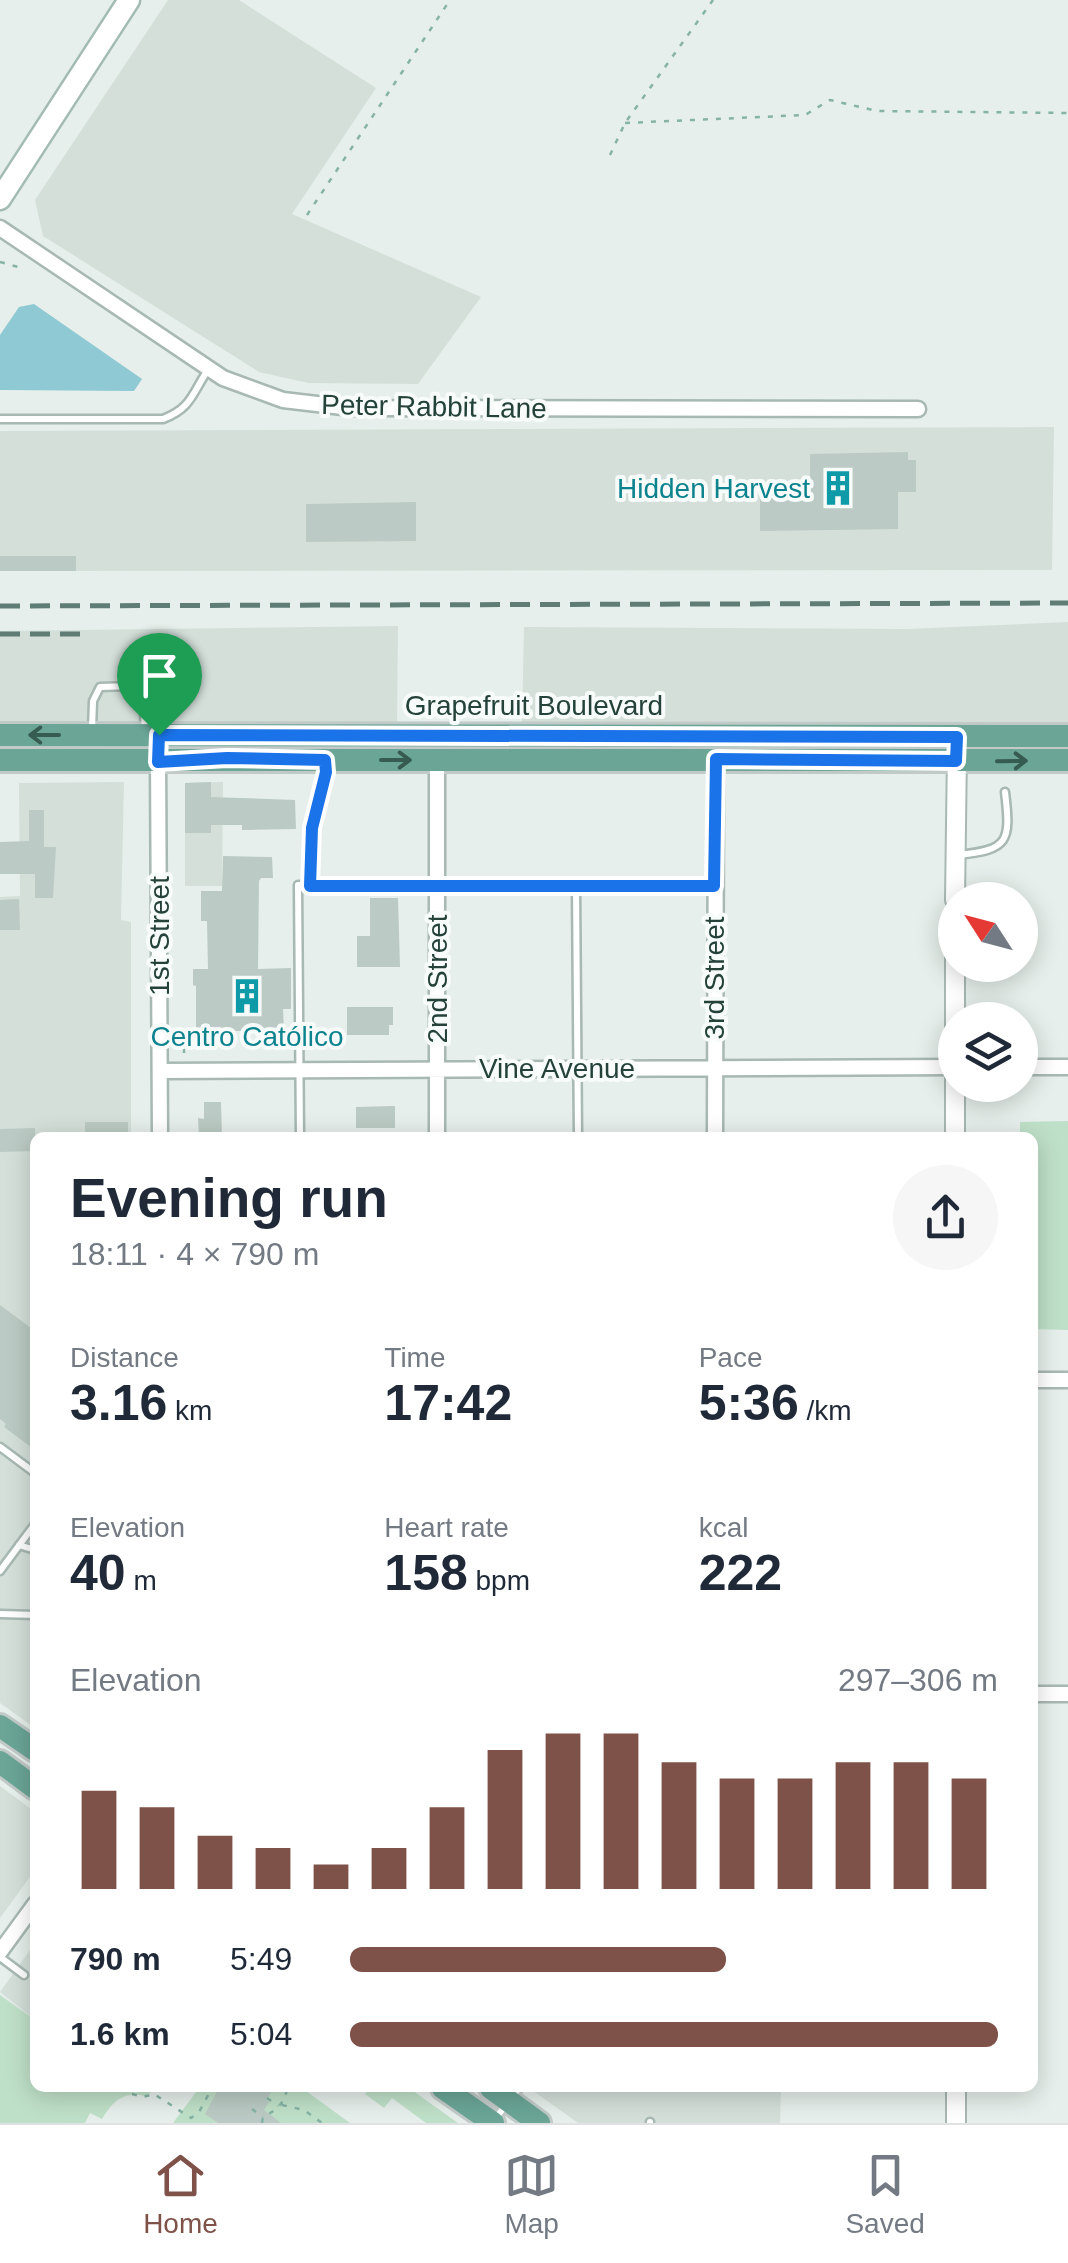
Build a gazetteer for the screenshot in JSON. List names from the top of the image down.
{
  "streets": {
    "main road": ["Grapefruit Boulevard"],
    "street": [
      "Peter Rabbit Lane",
      "1st Street",
      "3rd Street",
      "2nd Street",
      "Vine Avenue"
    ]
  },
  "crossings": [
    ["Grapefruit Boulevard", "1st Street"],
    ["Grapefruit Boulevard", "3rd Street"],
    ["Grapefruit Boulevard", "2nd Street"],
    ["1st Street", "Vine Avenue"],
    ["3rd Street", "Vine Avenue"],
    ["2nd Street", "Vine Avenue"]
  ],
  "places": {
    "building": ["Hidden Harvest", "Centro Católico"]
  },
  "north": "top left",
  "page": {
    "heading": ["Evening run", "18:11 · 4 × 790 m"],
    "stats": [
      ["Distance", "3.16 km"],
      ["Time", "17:42"],
      ["Pace", "5:36 /km"],
      ["Elevation", "40 m"],
      ["Heart rate", "158 bpm"],
      ["kcal", "222"]
    ],
    "chart": ["Elevation", "297–306 m"],
    "list": [
      {
        "name": "790 m",
        "note": "5:49"
      },
      {
        "name": "1.6 km",
        "note": "5:04"
      }
    ],
    "tabs": ["Home", "Map", "Saved"]
  }
}
